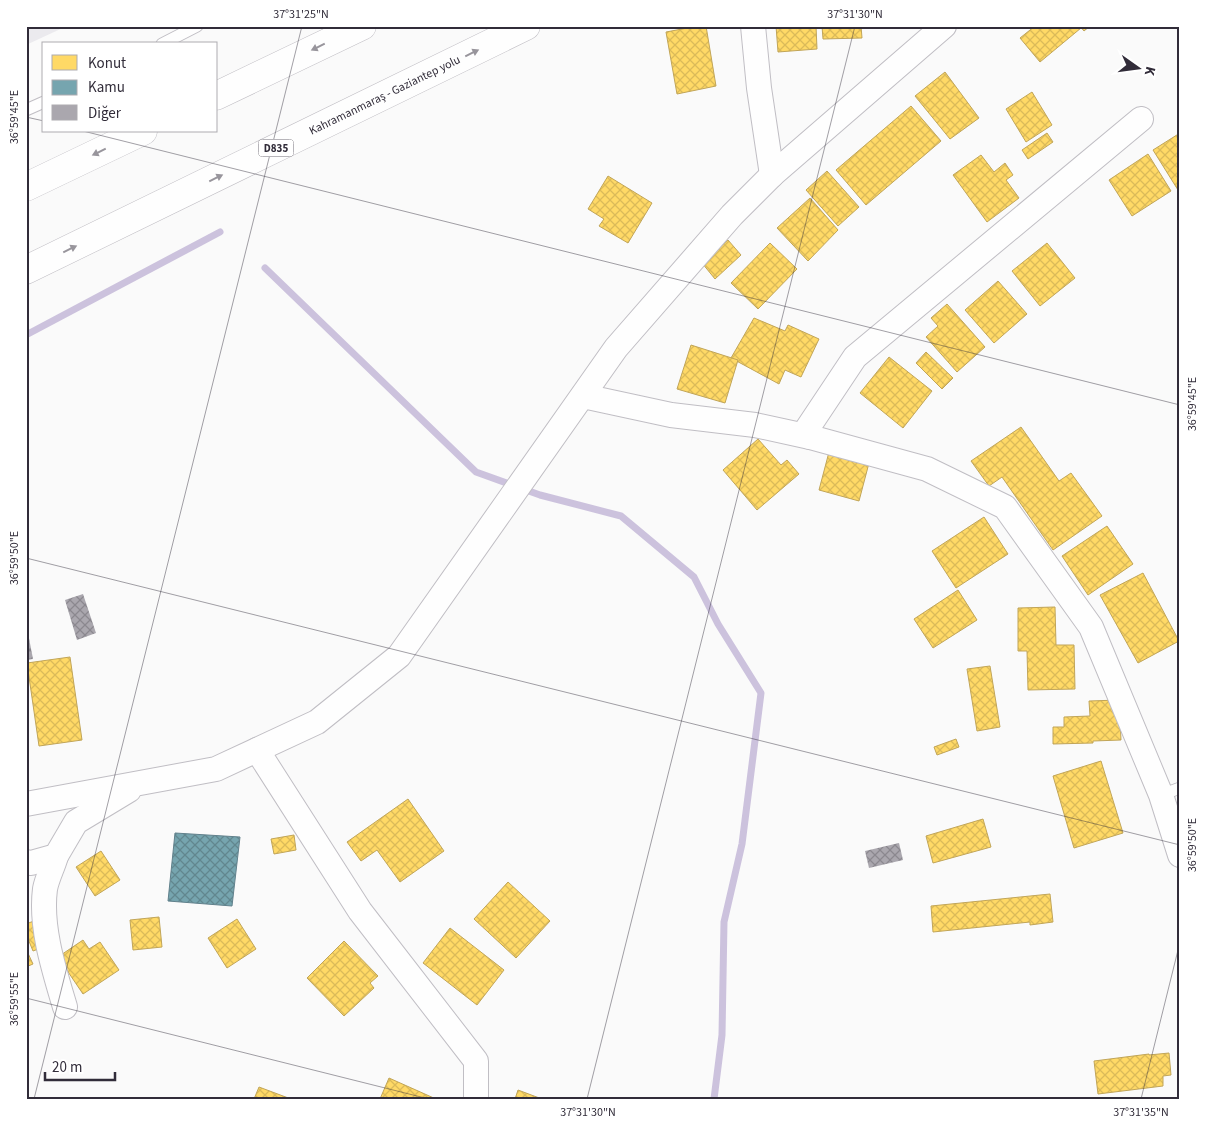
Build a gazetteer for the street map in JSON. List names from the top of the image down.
{
  "streets": {
    "highway": ["Kahramanmaraş - Gaziantep yolu", "D835"]
  },
  "legend": ["Konut", "Kamu", "Diğer"],
  "scale_bar": "20 m",
  "north": "right",
  "coordinates": [
    "37°31'25\"N",
    "37°31'30\"N",
    "36°59'45\"E",
    "36°59'50\"E",
    "36°59'55\"E",
    "37°31'35\"N"
  ]
}
